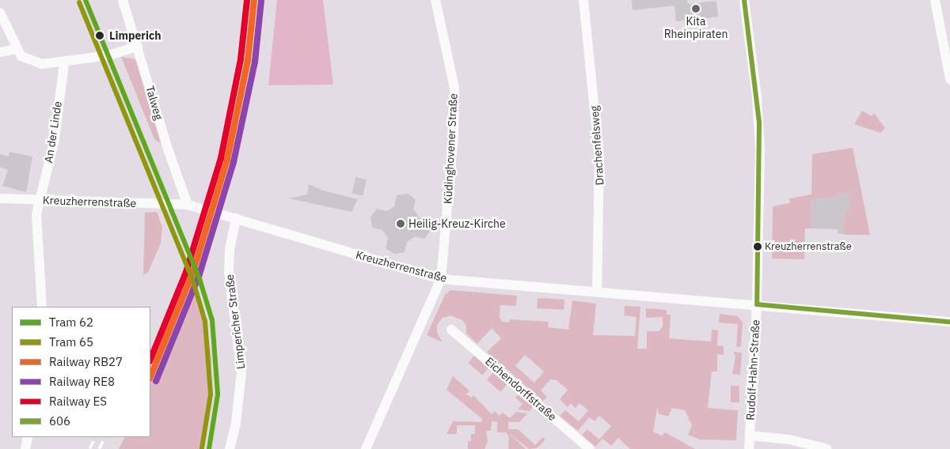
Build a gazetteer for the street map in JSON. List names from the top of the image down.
{
  "streets": {
    "street": [
      "Talweg",
      "An der Linde",
      "Drachenfelsweg",
      "Küdinghovener Straße",
      "Kreuzherrenstraße",
      "Limpericher Straße",
      "Rudolf-Hahn-Straße",
      "Eichendorffstraße"
    ]
  },
  "crossings": [
    ["Talweg", "Kreuzherrenstraße"],
    ["An der Linde", "Kreuzherrenstraße"],
    ["Drachenfelsweg", "Kreuzherrenstraße"],
    ["Küdinghovener Straße", "Kreuzherrenstraße"],
    ["Kreuzherrenstraße", "Limpericher Straße"],
    ["Kreuzherrenstraße", "Rudolf-Hahn-Straße"]
  ],
  "places": [
    "Kita Rheinpiraten",
    "Limperich",
    "Heilig-Kreuz-Kirche",
    "Kreuzherrenstraße"
  ],
  "lines": [
    "tram line 62",
    "rail line RB27",
    "rail line ES",
    "transit line 606",
    "rail line RE8",
    "tram line 65"
  ],
  "legend": [
    "Tram 62",
    "Tram 65",
    "Railway RB27",
    "Railway RE8",
    "Railway ES",
    "606"
  ]
}
